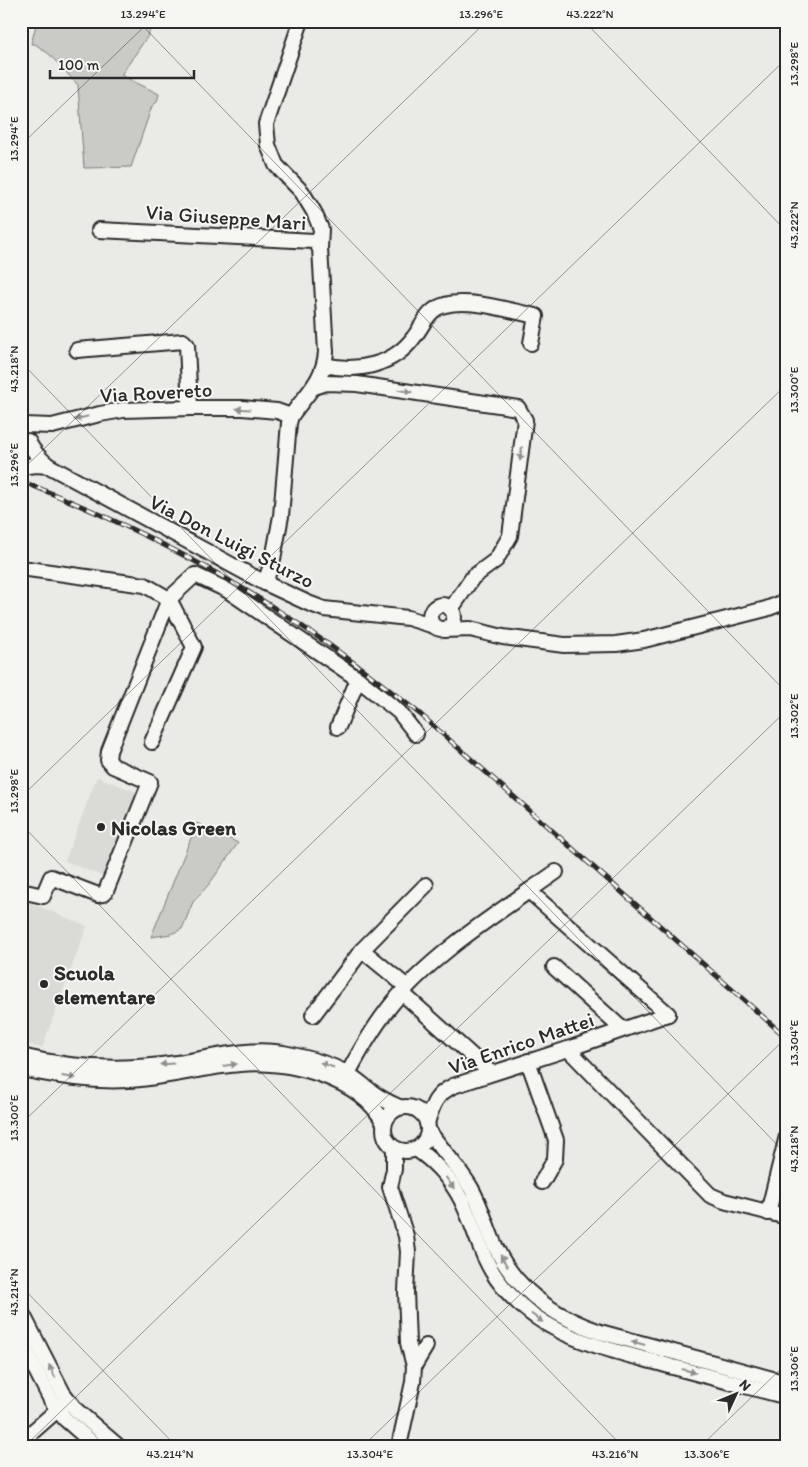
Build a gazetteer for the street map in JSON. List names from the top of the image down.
{
  "streets": {
    "street": [
      "Via Giuseppe Mari",
      "Via Rovereto",
      "Via Don Luigi Sturzo",
      "Via Enrico Mattei"
    ]
  },
  "one_way": ["Via Rovereto"],
  "places": ["Nicolas Green", "Scuola elementare"],
  "scale_bar": "100 m",
  "north": "top right",
  "coordinates": [
    "13.294°E",
    "13.296°E",
    "43.222°N",
    "13.298°E",
    "43.218°N",
    "13.300°E",
    "13.302°E",
    "13.304°E",
    "43.214°N",
    "13.306°E",
    "43.216°N"
  ]
}
